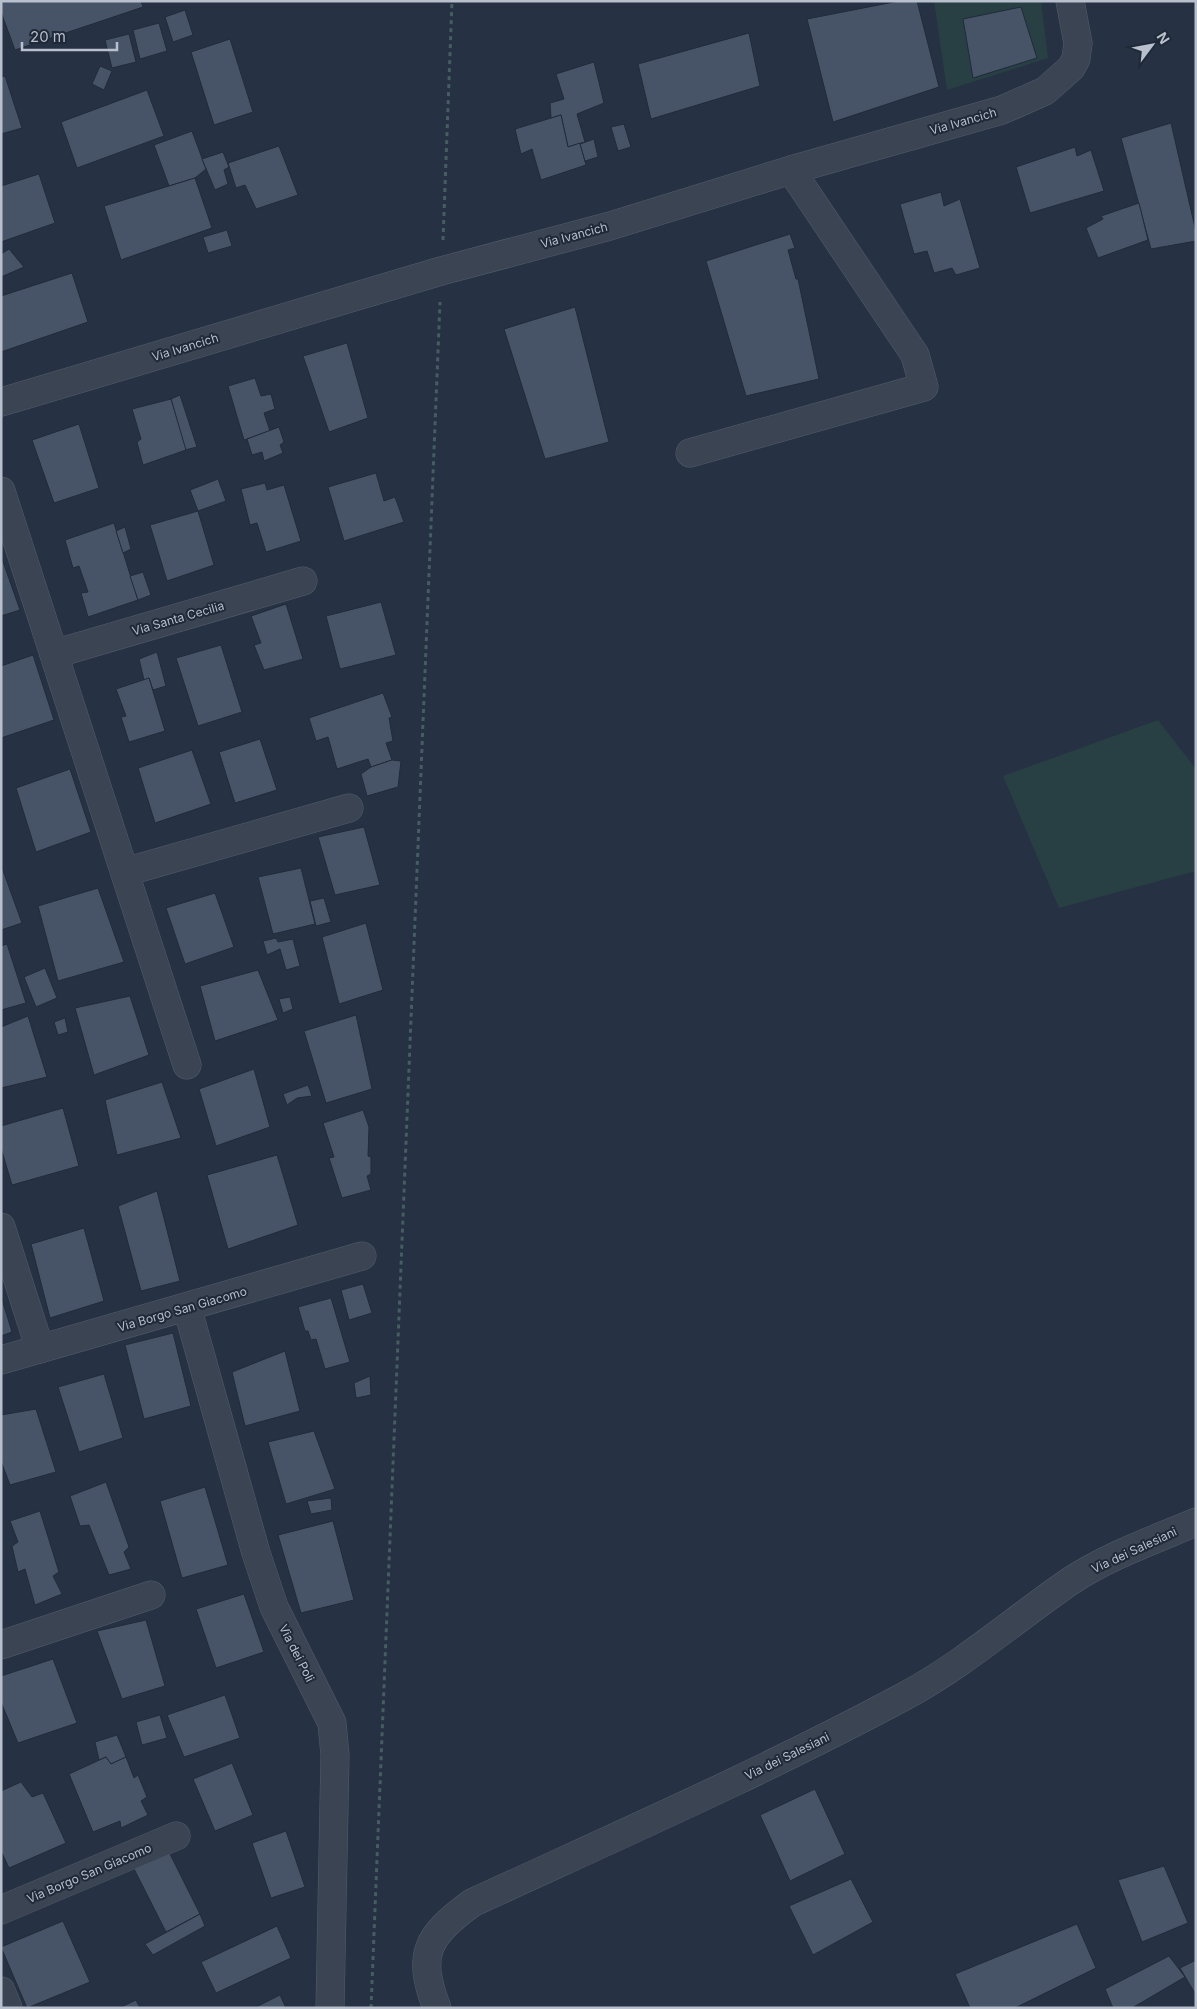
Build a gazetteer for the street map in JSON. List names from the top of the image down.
{
  "streets": {
    "street": [
      "Via Ivancich",
      "Via Santa Cecilia",
      "Via Borgo San Giacomo",
      "Via dei Salesiani",
      "Via dei Poli"
    ]
  },
  "crossings": [
    ["Via Borgo San Giacomo", "Via dei Poli"]
  ],
  "scale_bar": "20 m",
  "north": "top right"
}
